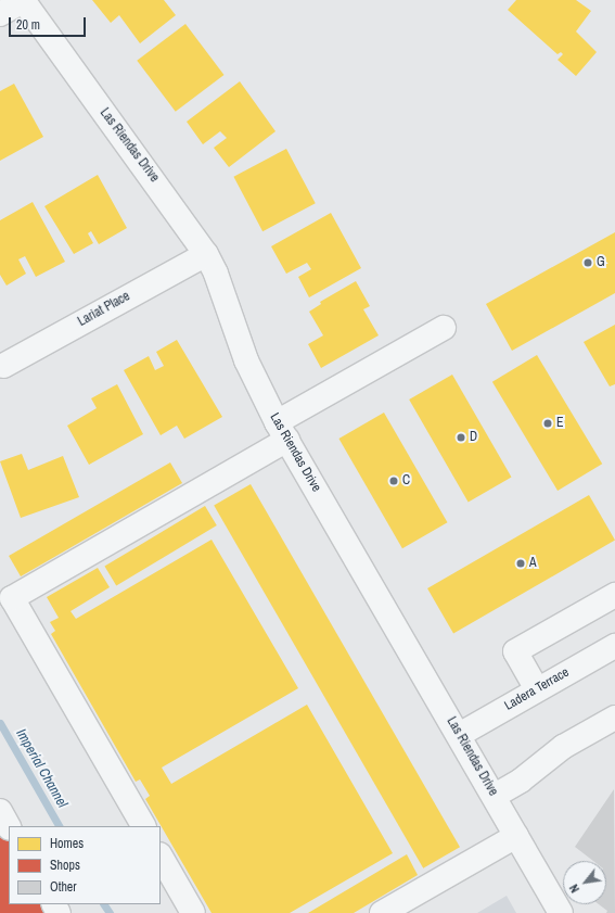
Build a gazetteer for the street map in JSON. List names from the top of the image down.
{
  "streets": {
    "street": ["Las Riendas Drive", "Lariat Place", "Ladera Terrace"]
  },
  "crossings": [
    ["Las Riendas Drive", "Lariat Place"],
    ["Las Riendas Drive", "Ladera Terrace"]
  ],
  "water": ["Imperial Channel"],
  "places": [
    "G",
    "E",
    "D",
    "C",
    "A"
  ],
  "legend": ["Homes", "Shops", "Other"],
  "scale_bar": "20 m",
  "north": "bottom left"
}
